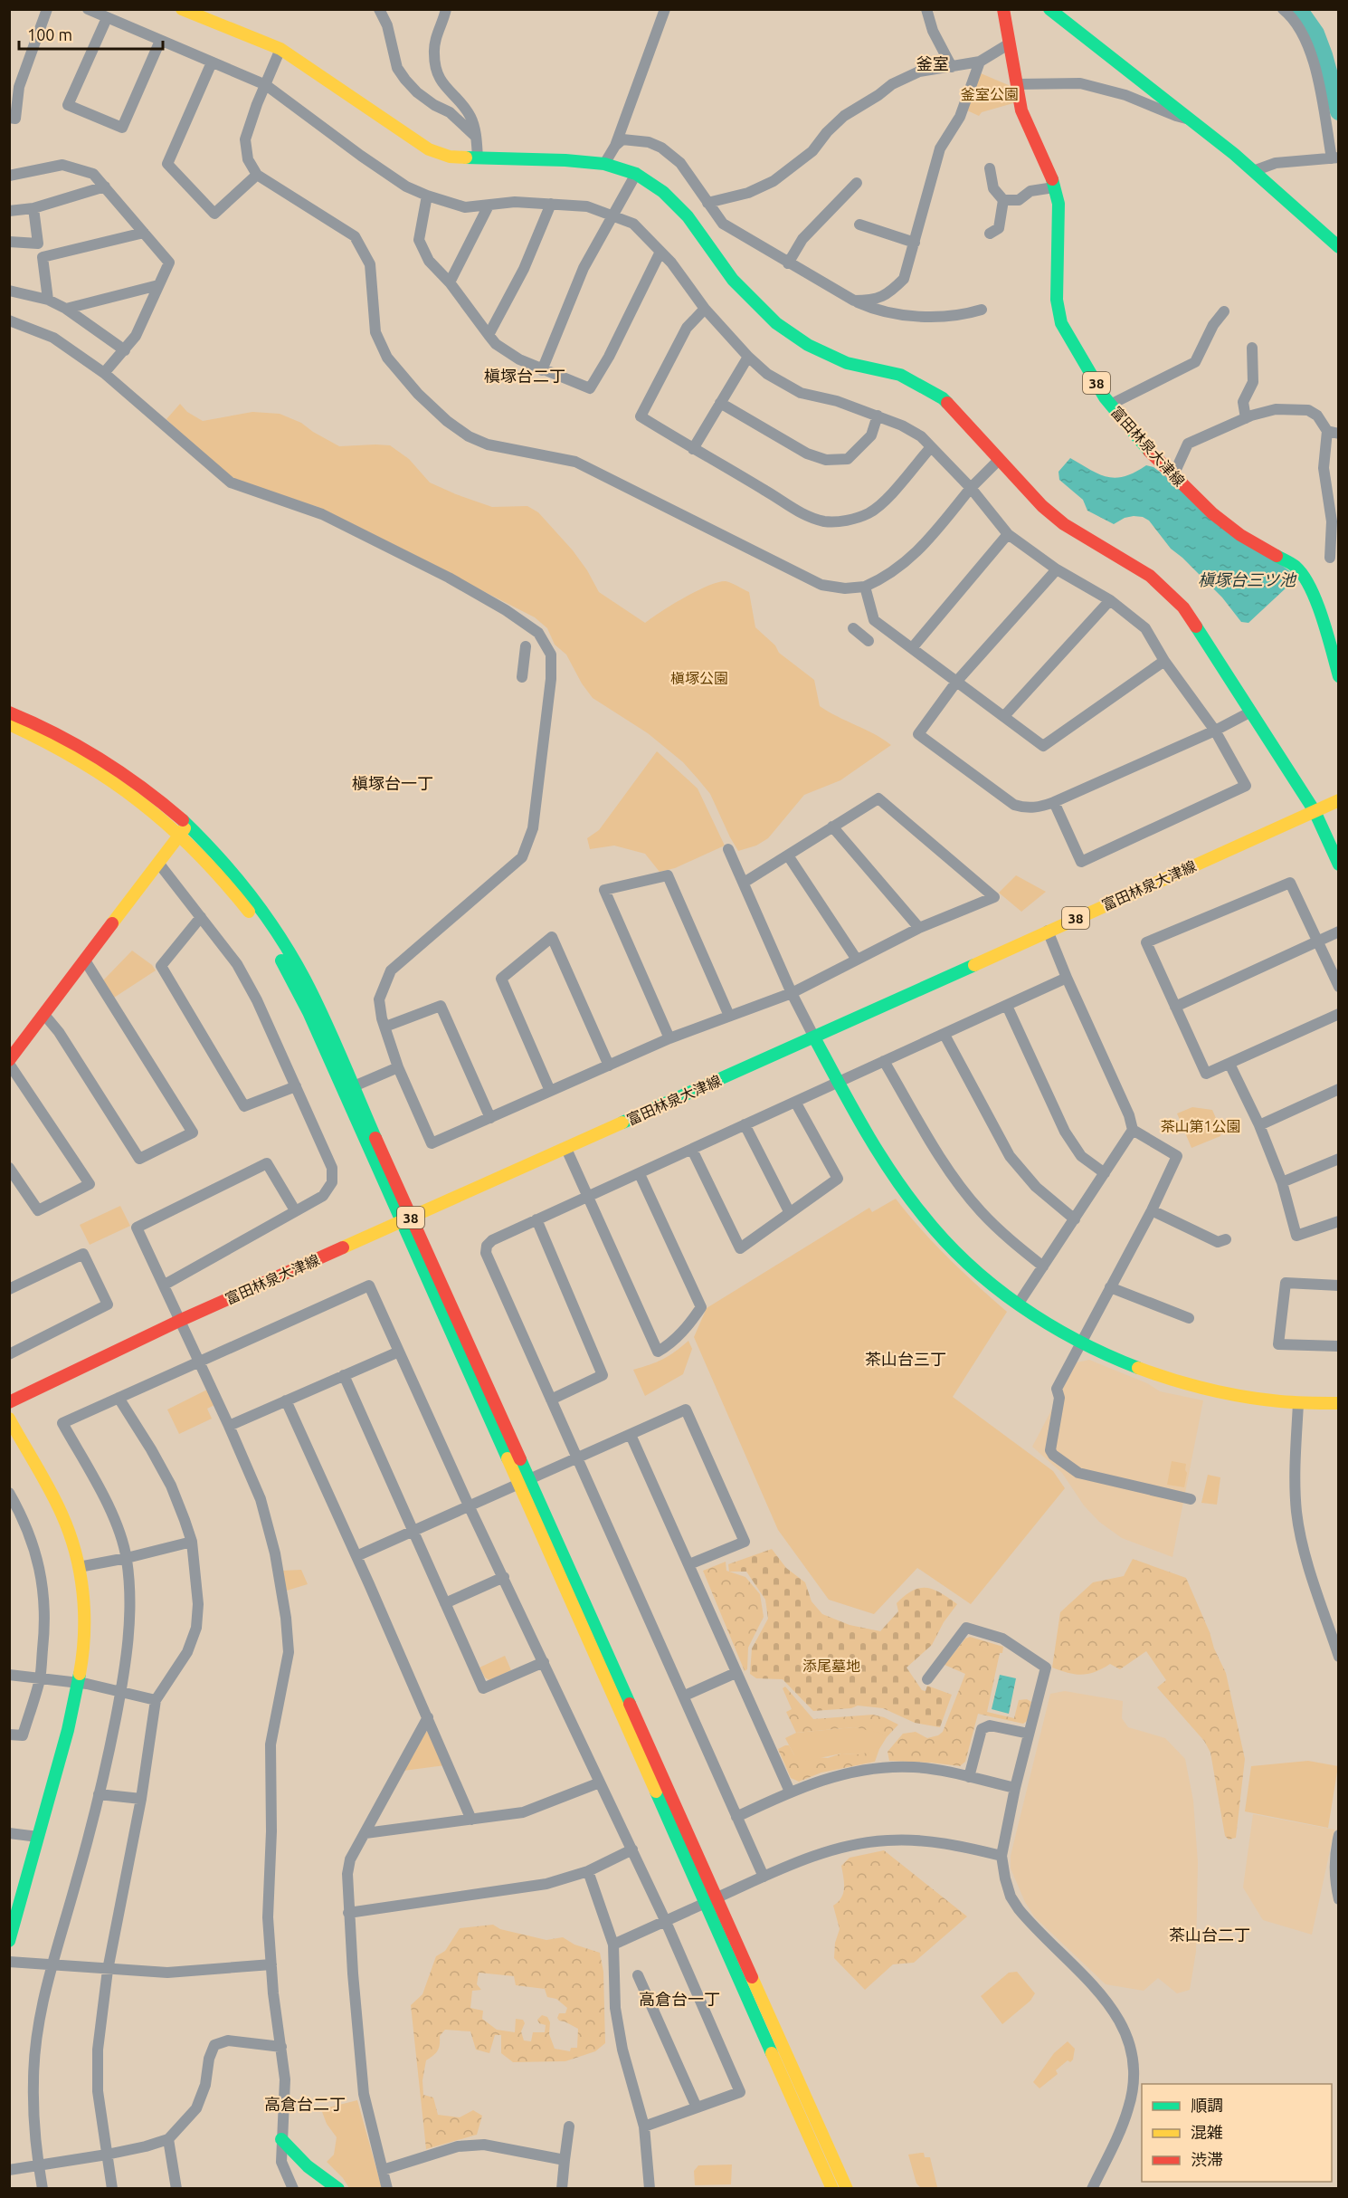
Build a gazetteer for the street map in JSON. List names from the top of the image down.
{
  "streets": {
    "street": ["38", "富田林泉大津線"]
  },
  "districts": [
    "釜室",
    "槇塚台二丁",
    "槇塚台一丁",
    "茶山台三丁",
    "茶山台二丁",
    "高倉台一丁",
    "高倉台二丁"
  ],
  "water": ["槇塚台三ツ池"],
  "parks": [
    "釜室公園",
    "槇塚公園",
    "茶山第1公園",
    "添尾墓地"
  ],
  "legend": ["順調", "混雑", "渋滞"],
  "scale_bar": "100 m"
}
